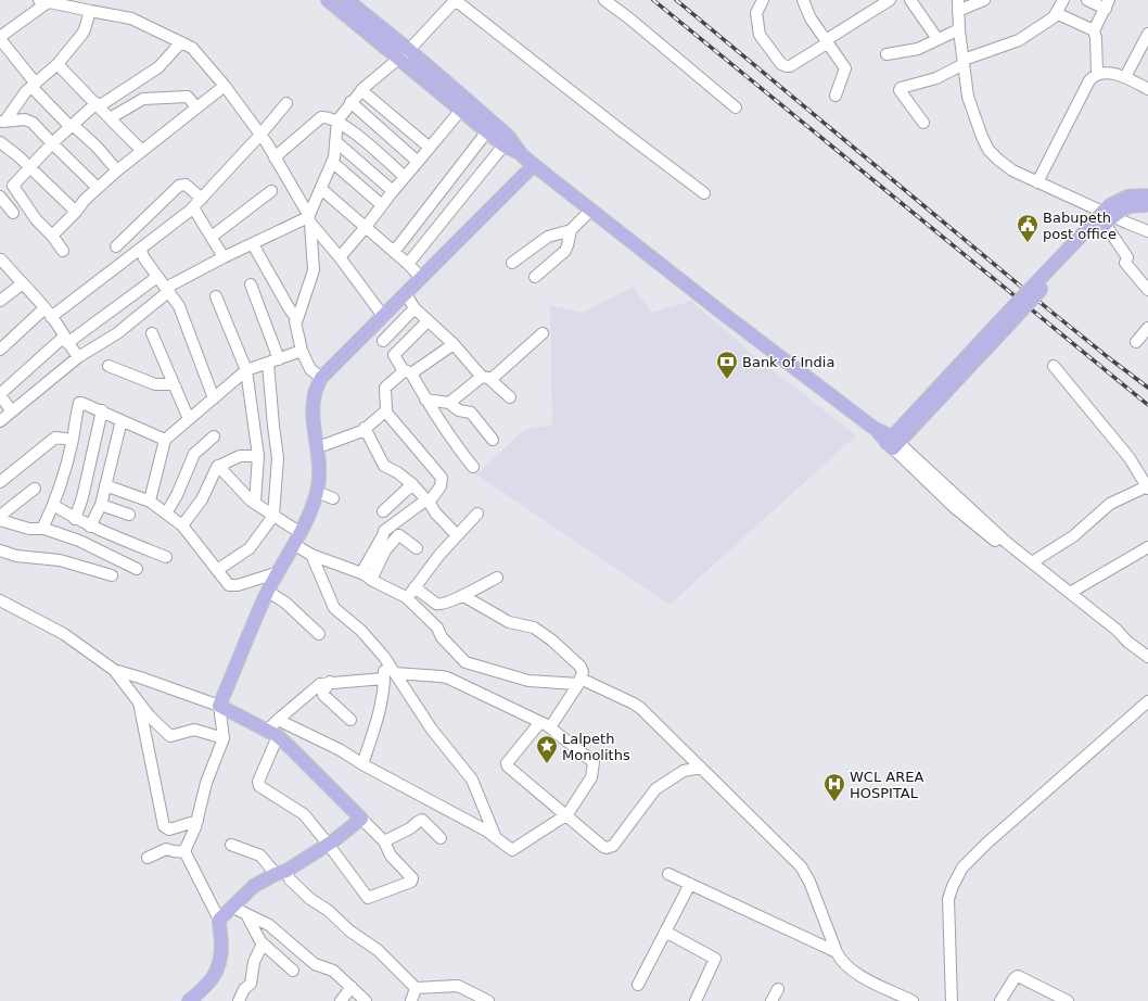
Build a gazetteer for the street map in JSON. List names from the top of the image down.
{
  "places": {
    "public building": ["Babupeth post office"],
    "bank": ["Bank of India"],
    "place": ["Lalpeth Monoliths"],
    "hospital": ["WCL AREA HOSPITAL"]
  }
}
